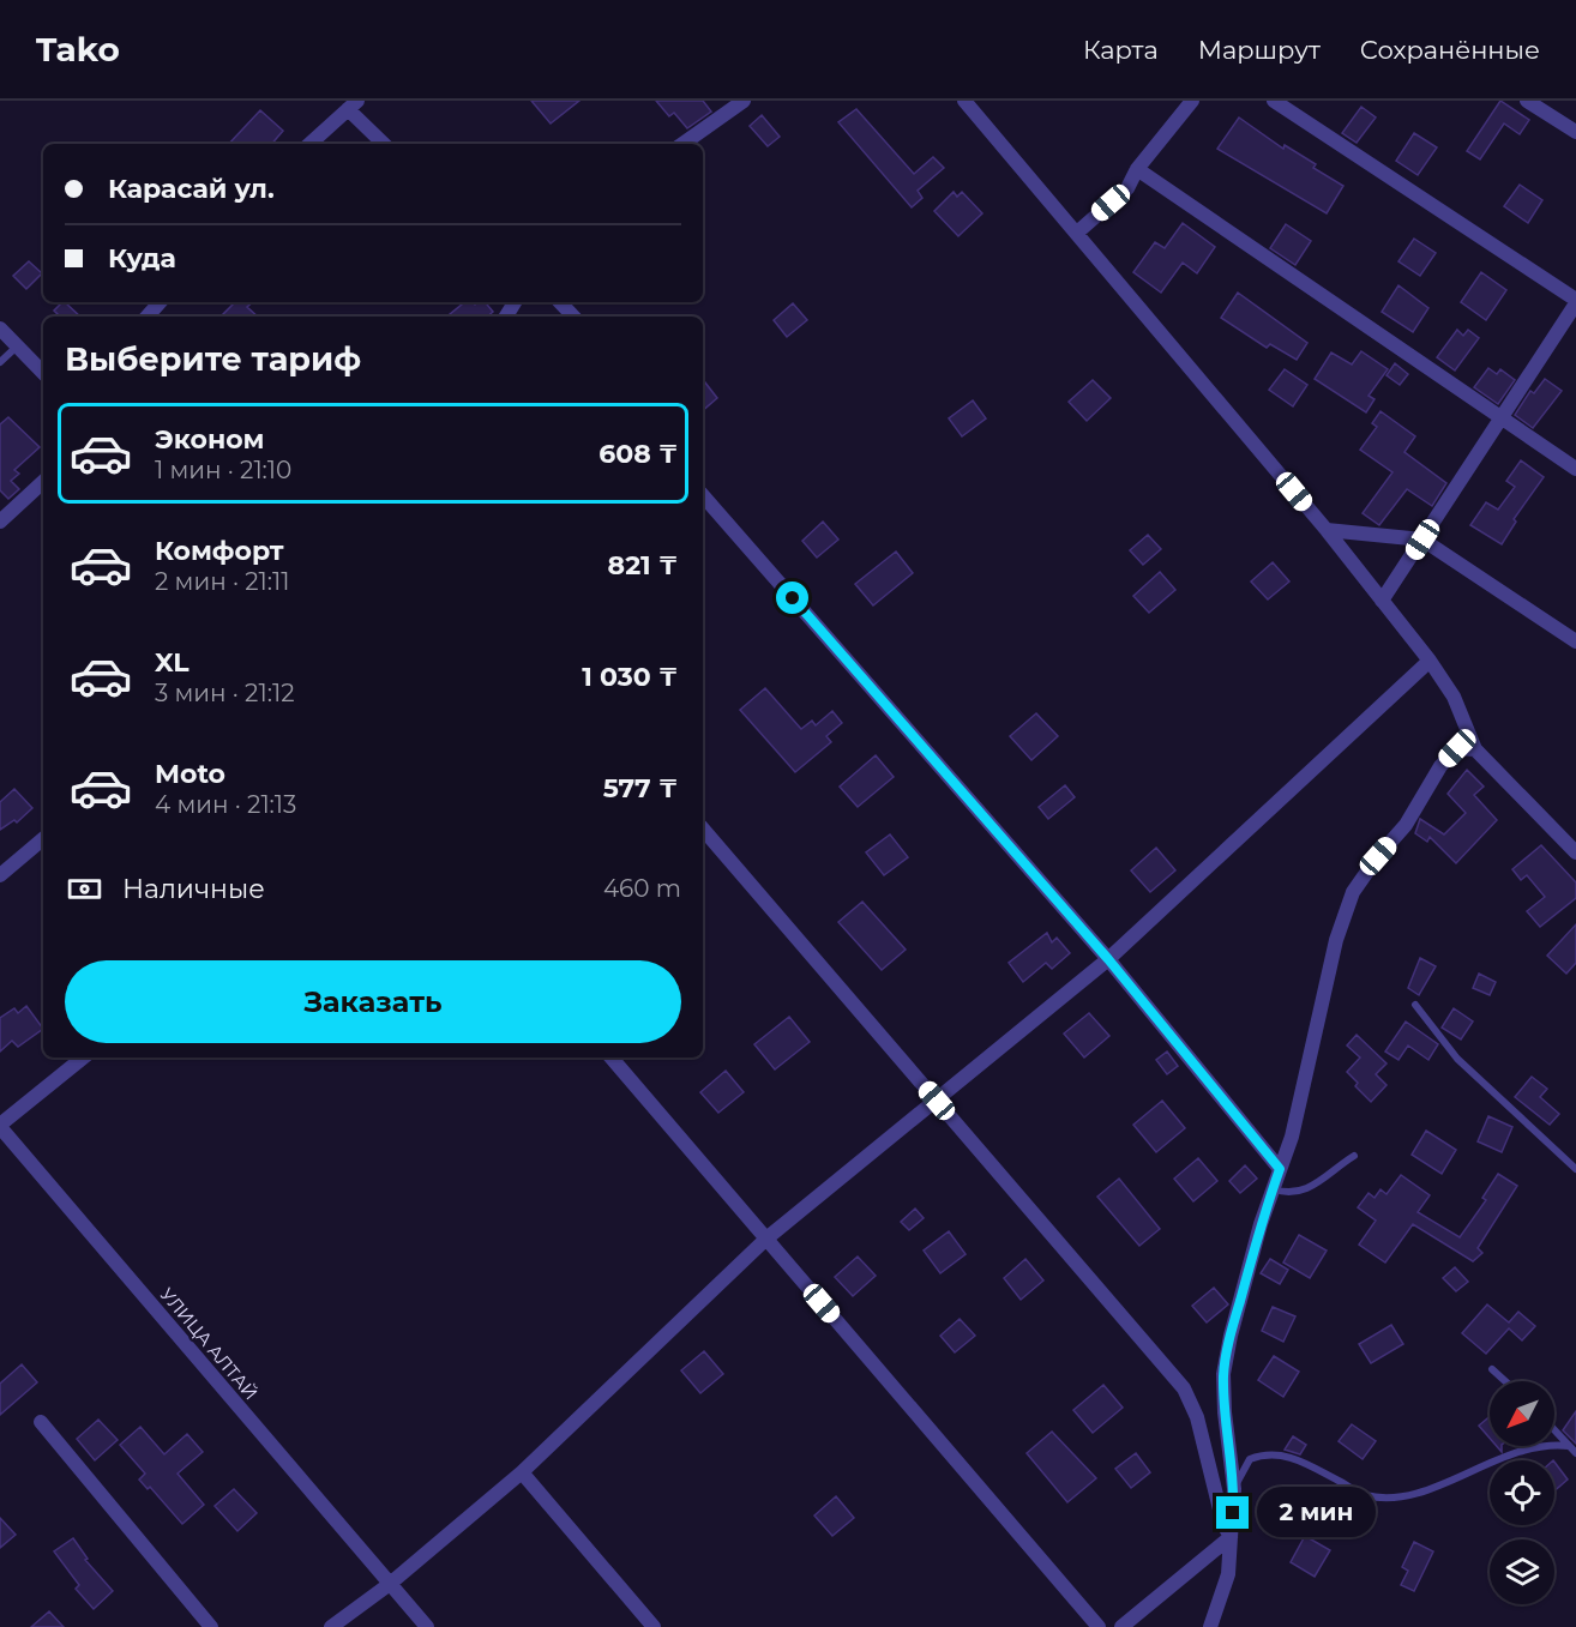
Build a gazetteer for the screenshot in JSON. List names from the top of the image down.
{
  "streets": {
    "street": ["УЛИЦА АЛТАЙ"]
  },
  "north": "bottom left",
  "page": {
    "header": "Tako",
    "nav": ["Карта", "Маршрут", "Сохранённые"],
    "banner": ["Карасай ул.", "Куда"],
    "heading": "Выберите тариф",
    "list": [
      {
        "name": "Эконом",
        "note": "1 мин · 21:10",
        "value": "608 ₸"
      },
      {
        "name": "Комфорт",
        "note": "2 мин · 21:11",
        "value": "821 ₸"
      },
      {
        "name": "XL",
        "note": "3 мин · 21:12",
        "value": "1 030 ₸"
      },
      {
        "name": "Moto",
        "note": "4 мин · 21:13",
        "value": "577 ₸"
      }
    ],
    "pay": ["Наличные", "460 m"],
    "buttons": "Заказать",
    "bubble": "2 мин"
  }
}
